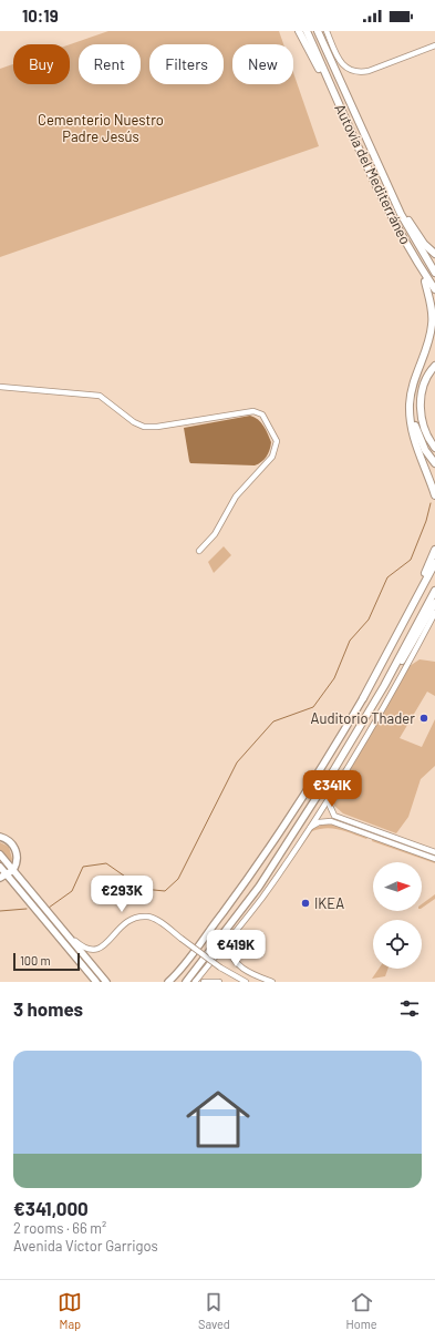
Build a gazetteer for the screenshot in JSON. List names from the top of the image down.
{
  "streets": {
    "highway": ["Autovía del Mediterráneo"]
  },
  "parks": ["Cementerio Nuestro Padre Jesús"],
  "places": ["Auditorio Thader", "IKEA"],
  "scale_bar": "100 m",
  "north": "right",
  "page": {
    "status": "10:19",
    "chip": [
      "Buy",
      "Rent",
      "Filters",
      "New"
    ],
    "price": ["€341K", "€293K", "€419K"],
    "scale": "100 m",
    "heading": "3 homes",
    "list": [
      {
        "name": "€341,000",
        "note": "2 rooms · 66 m² · Avenida Víctor Garrigos"
      }
    ],
    "tabs": ["Map", "Saved", "Home"]
  }
}
